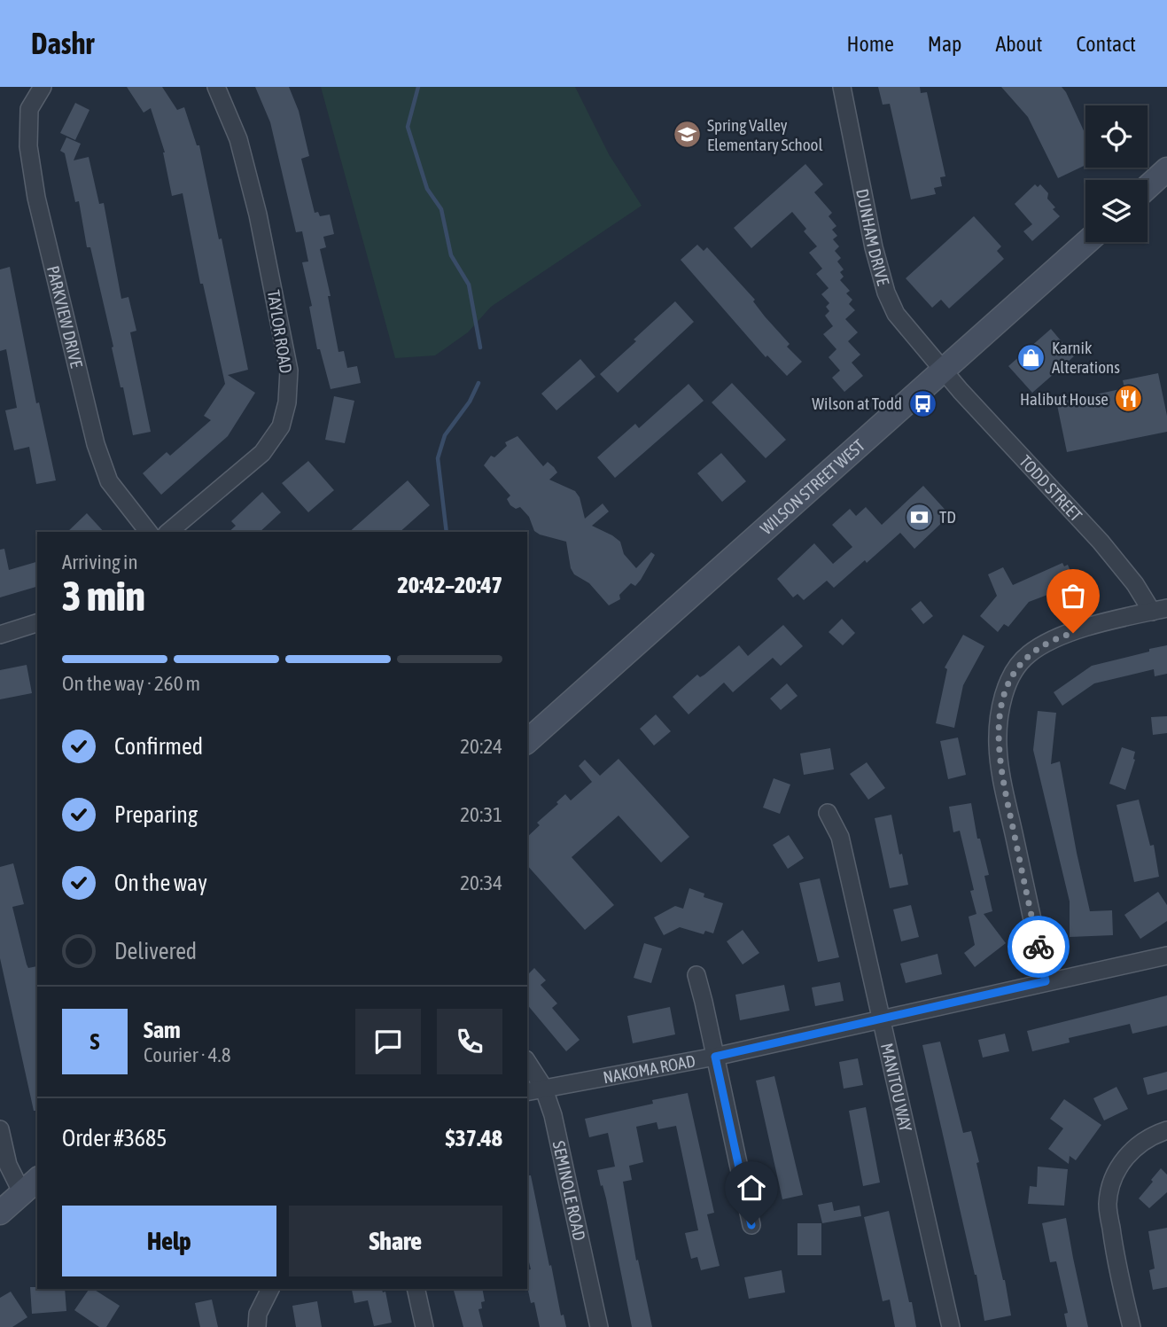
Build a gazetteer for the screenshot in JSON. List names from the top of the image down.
{
  "streets": {
    "main road": ["WILSON STREET WEST"],
    "street": [
      "DUNHAM DRIVE",
      "PARKVIEW DRIVE",
      "TAYLOR ROAD",
      "TODD STREET",
      "NAKOMA ROAD",
      "MANITOU WAY",
      "SEMINOLE ROAD"
    ]
  },
  "crossings": [
    ["DUNHAM DRIVE", "WILSON STREET WEST"],
    ["DUNHAM DRIVE", "TODD STREET"],
    ["WILSON STREET WEST", "TODD STREET"],
    ["NAKOMA ROAD", "MANITOU WAY"],
    ["NAKOMA ROAD", "SEMINOLE ROAD"]
  ],
  "places": {
    "school or university": ["Spring Valley Elementary School"],
    "shop": ["Karnik Alterations"],
    "restaurant": ["Halibut House"],
    "bus stop": ["Wilson at Todd"],
    "bank": ["TD"]
  },
  "page": {
    "header": "Dashr",
    "nav": [
      "Home",
      "Map",
      "About",
      "Contact"
    ],
    "heading": ["3 min", "Arriving in", "20:42–20:47"],
    "panel": [
      "Sam",
      "Courier · 4.8",
      "Order #3685",
      "$37.48"
    ],
    "bar": "On the way · 260 m",
    "list": [
      ["Confirmed", "20:24"],
      ["Preparing", "20:31"],
      ["On the way", "20:34"],
      "Delivered"
    ],
    "round": "S",
    "buttons": ["Help", "Share"]
  }
}
